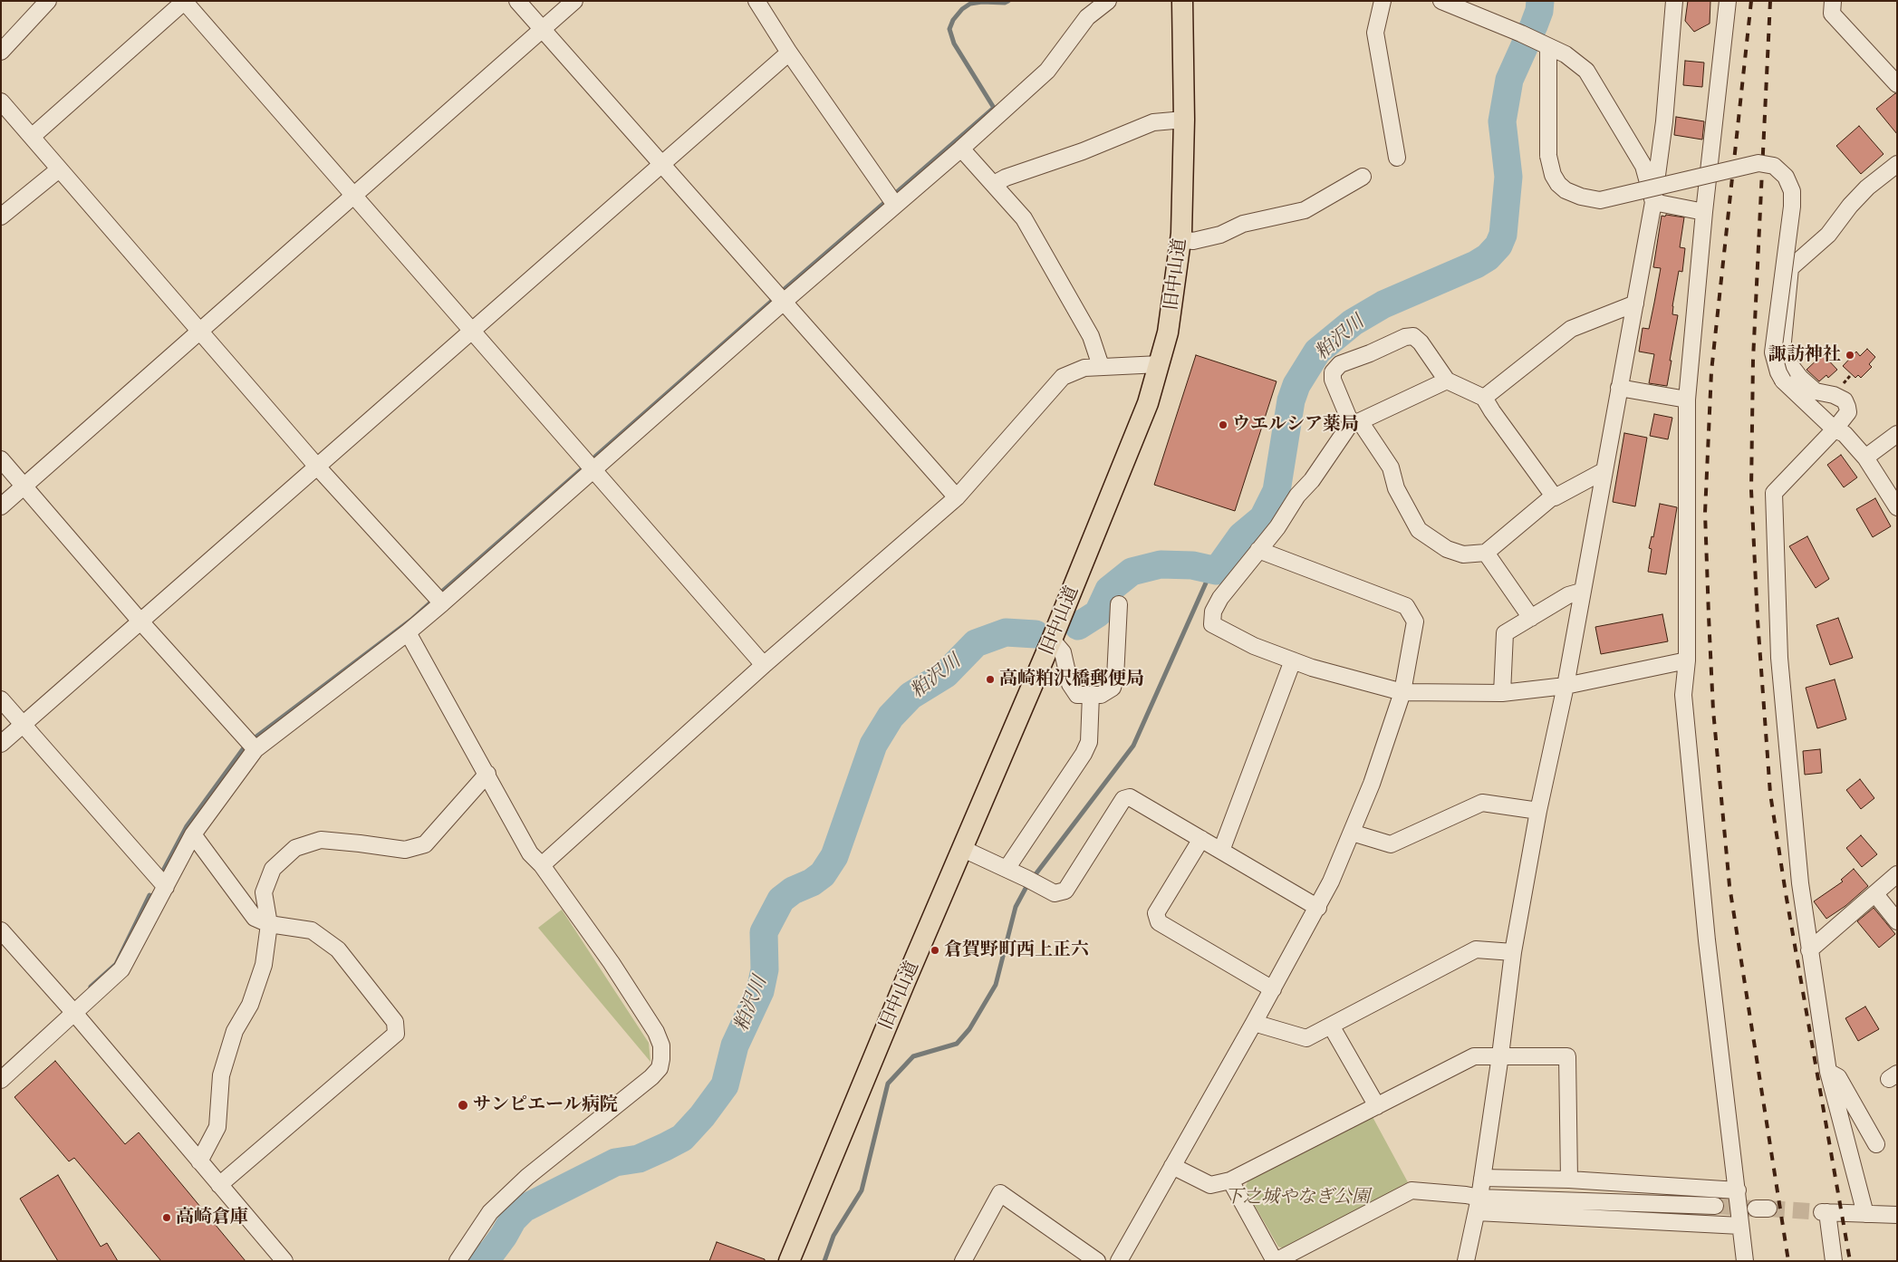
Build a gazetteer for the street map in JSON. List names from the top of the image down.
{
  "streets": {
    "main road": ["旧中山道"]
  },
  "water": ["粕沢川"],
  "parks": ["下之城やなぎ公園"],
  "places": [
    "諏訪神社",
    "ウエルシア薬局",
    "高崎粕沢橋郵便局",
    "倉賀野町西上正六",
    "サンピエール病院",
    "高崎倉庫"
  ]
}
